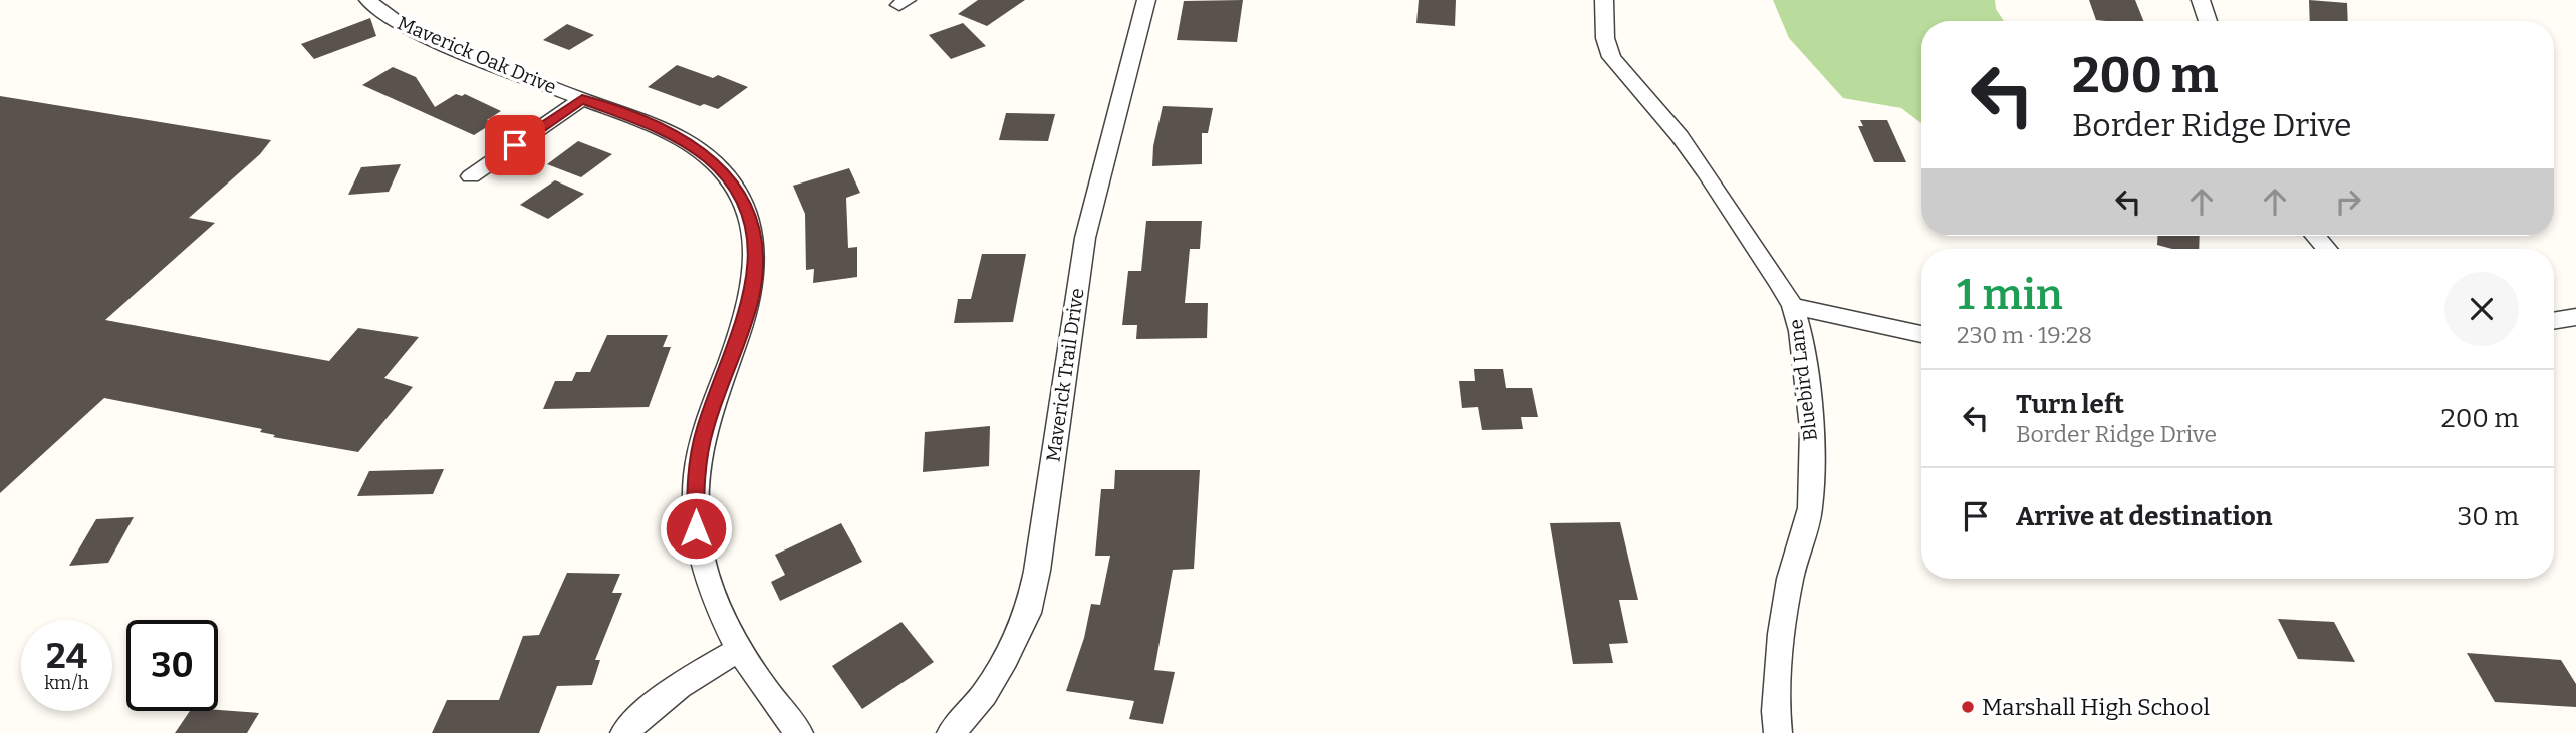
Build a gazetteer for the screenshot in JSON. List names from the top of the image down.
{
  "streets": {
    "street": ["Maverick Oak Drive", "Maverick Trail Drive", "Bluebird Lane"]
  },
  "places": ["Marshall High School"],
  "page": {
    "turn": ["200 m", "Border Ridge Drive"],
    "heading": ["1 min", "230 m · 19:28"],
    "list": [
      {
        "name": "Turn left",
        "note": "Border Ridge Drive",
        "value": "200 m"
      },
      {
        "name": "Arrive at destination",
        "value": "30 m"
      }
    ],
    "speed": "24 km/h",
    "limit": "30"
  }
}
